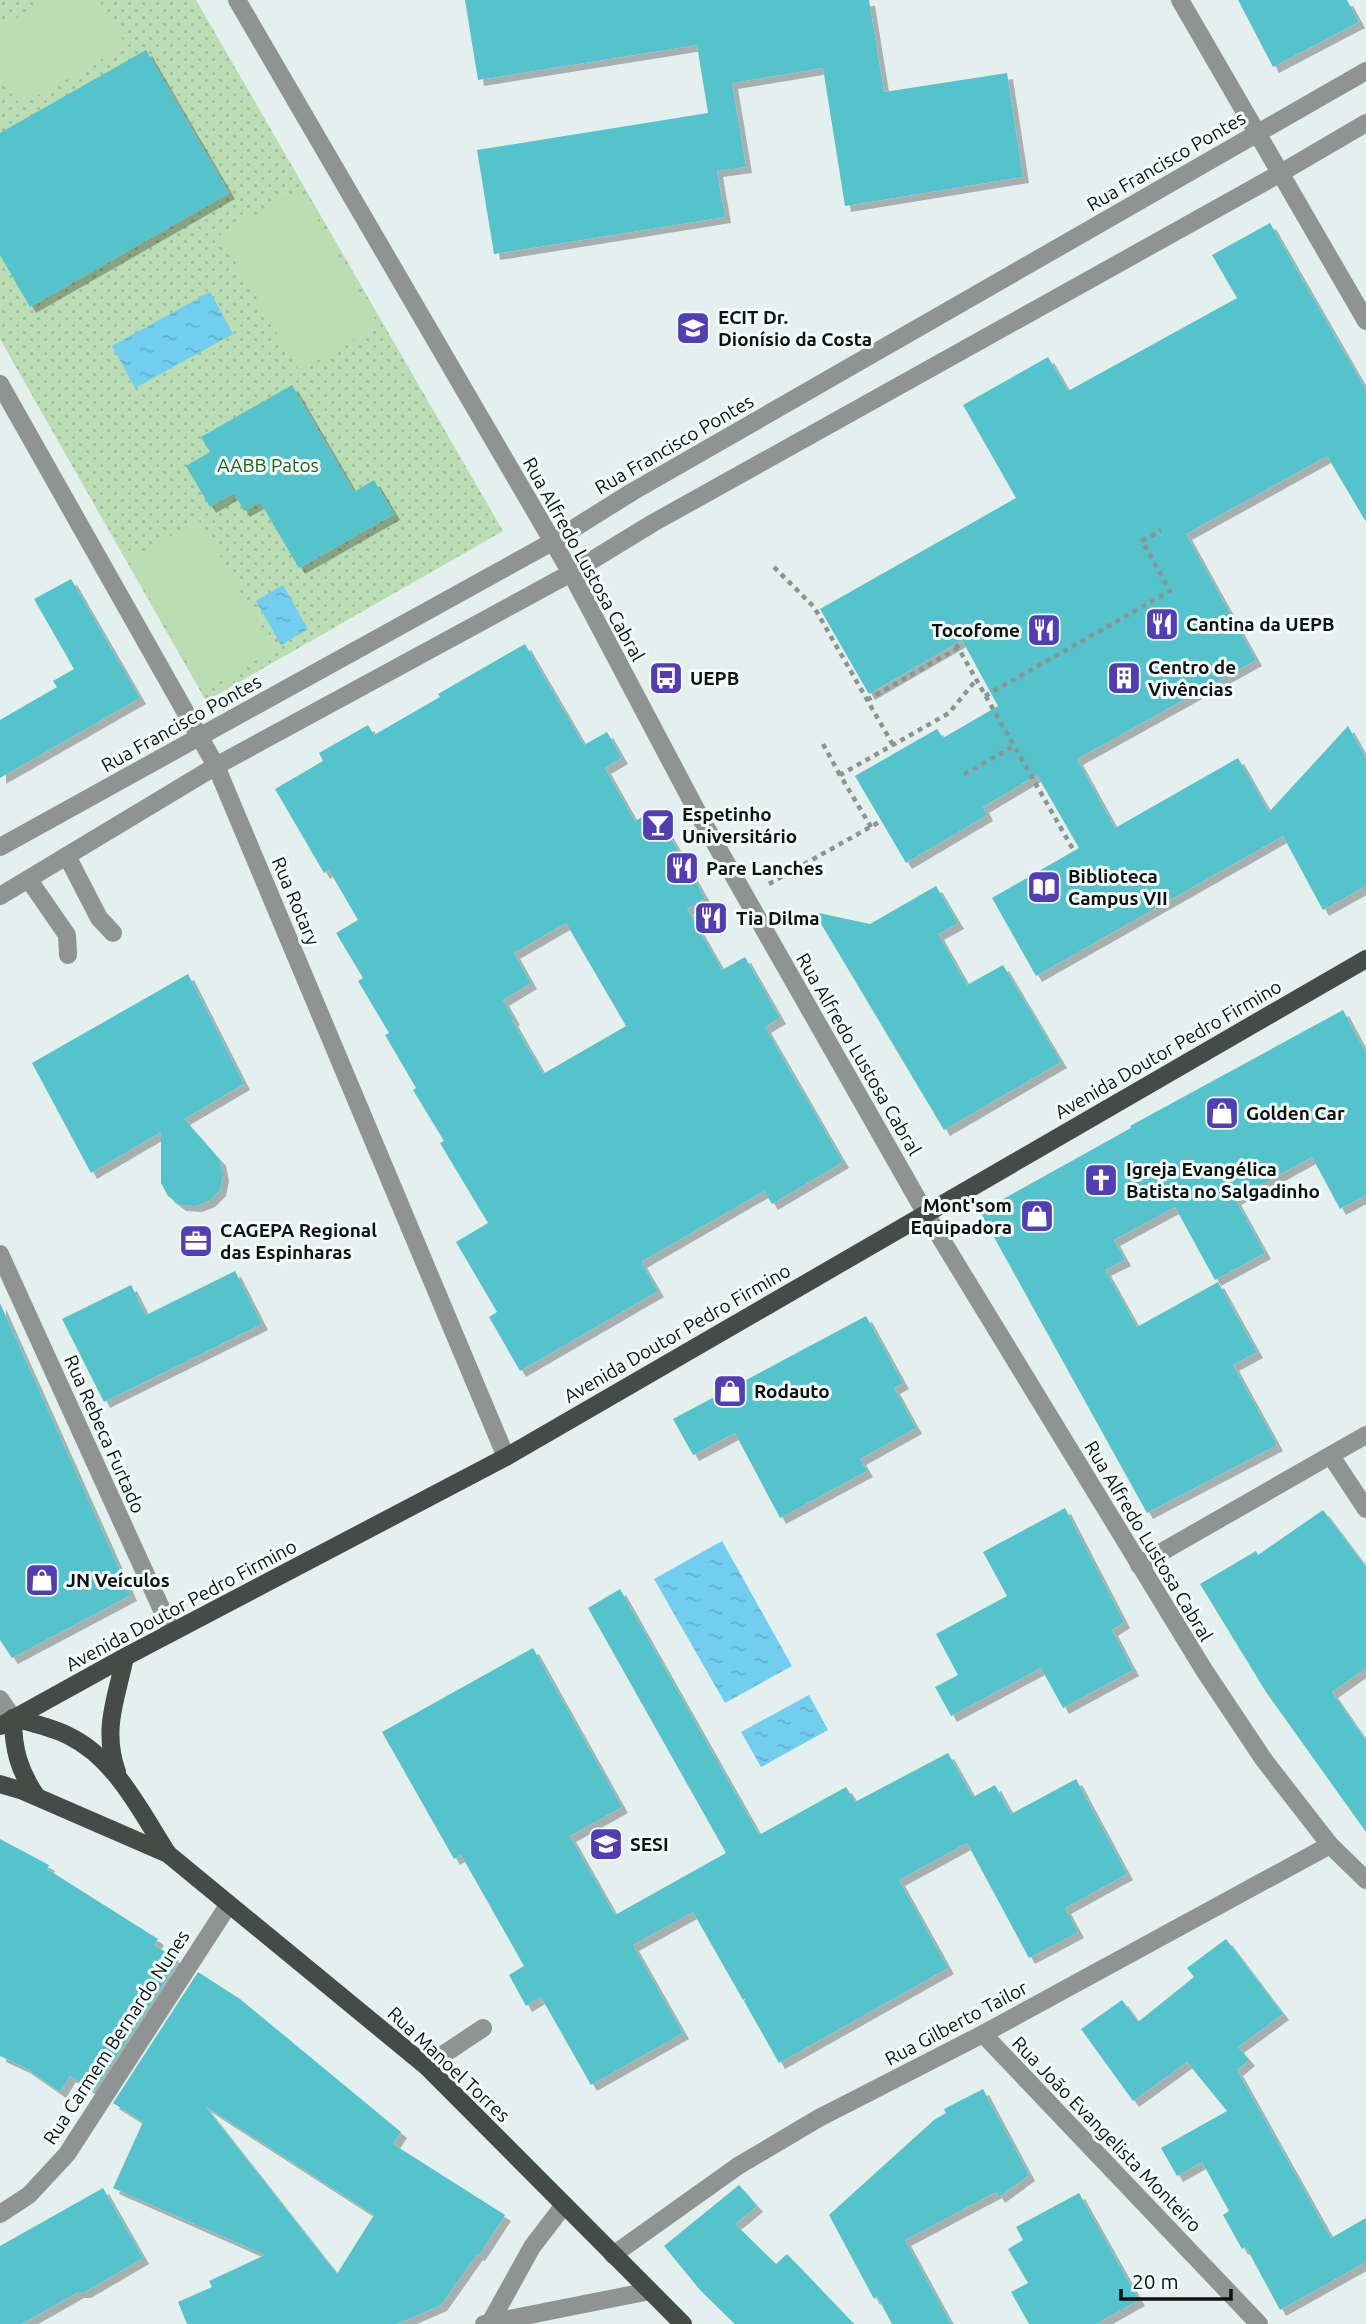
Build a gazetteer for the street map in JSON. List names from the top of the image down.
{
  "streets": {
    "main road": ["Avenida Doutor Pedro Firmino", "Rua Manoel Torres"],
    "street": [
      "Rua Francisco Pontes",
      "Rua Alfredo Lustosa Cabral",
      "Rua Rotary",
      "Rua Rebeca Furtado",
      "Rua Gilberto Tailor",
      "Rua Carmem Bernardo Nunes",
      "Rua João Evangelista Monteiro"
    ]
  },
  "crossings": [
    ["Rua Francisco Pontes", "Rua Alfredo Lustosa Cabral"],
    ["Rua Francisco Pontes", "Rua Rotary"],
    ["Rua Alfredo Lustosa Cabral", "Avenida Doutor Pedro Firmino"],
    ["Rua Alfredo Lustosa Cabral", "Rua Gilberto Tailor"],
    ["Rua Rotary", "Avenida Doutor Pedro Firmino"],
    ["Avenida Doutor Pedro Firmino", "Rua Rebeca Furtado"],
    ["Avenida Doutor Pedro Firmino", "Rua Manoel Torres"],
    ["Rua Gilberto Tailor", "Rua Manoel Torres"],
    ["Rua Gilberto Tailor", "Rua João Evangelista Monteiro"],
    ["Rua Carmem Bernardo Nunes", "Rua Manoel Torres"]
  ],
  "parks": ["AABB Patos"],
  "places": {
    "school or university": ["ECIT Dr. Dionísio da Costa", "SESI"],
    "restaurant": [
      "Cantina da UEPB",
      "Tocofome",
      "Pare Lanches",
      "Tia Dilma"
    ],
    "bus stop": ["UEPB"],
    "building": ["Centro de Vivências"],
    "bar": ["Espetinho Universitário"],
    "library": ["Biblioteca Campus VII"],
    "shop": [
      "Golden Car",
      "Mont'som Equipadora",
      "Rodauto",
      "JN Veículos"
    ],
    "church": ["Igreja Evangélica Batista no Salgadinho"],
    "office": ["CAGEPA Regional das Espinharas"]
  },
  "scale_bar": "20 m"
}
